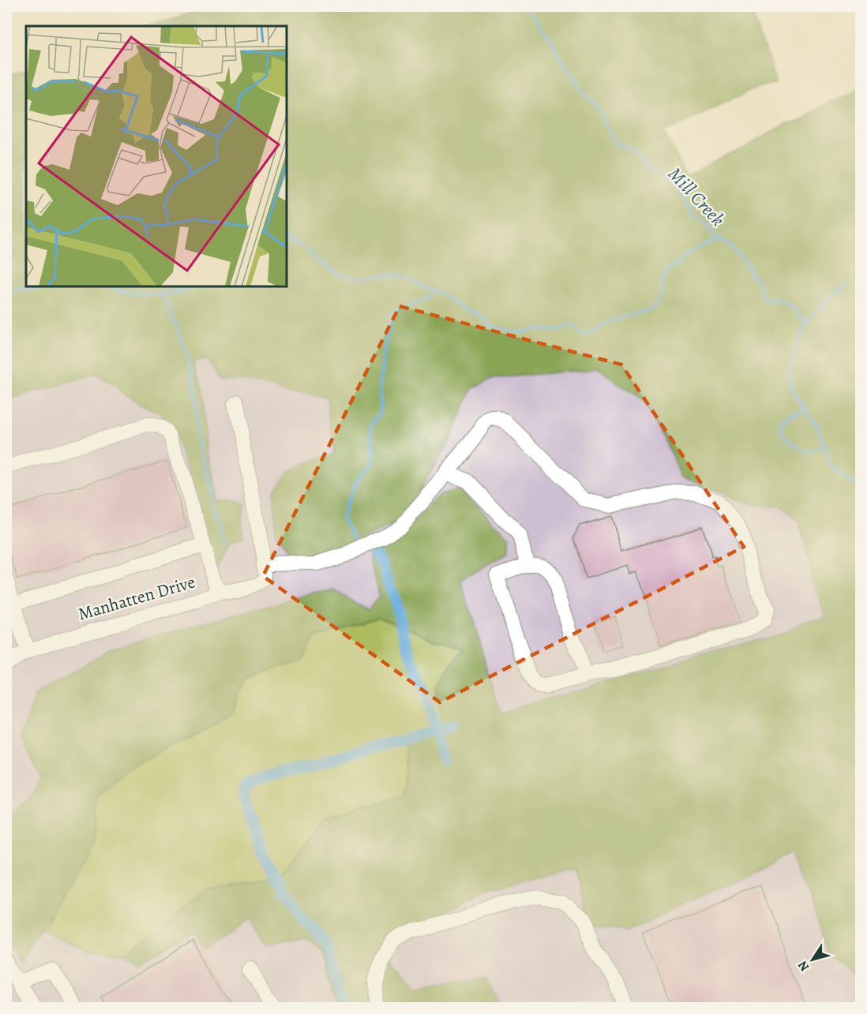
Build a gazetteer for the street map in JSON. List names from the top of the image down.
{
  "streets": {
    "street": ["Manhatten Drive"]
  },
  "water": ["Mill Creek"],
  "north": "bottom left"
}
